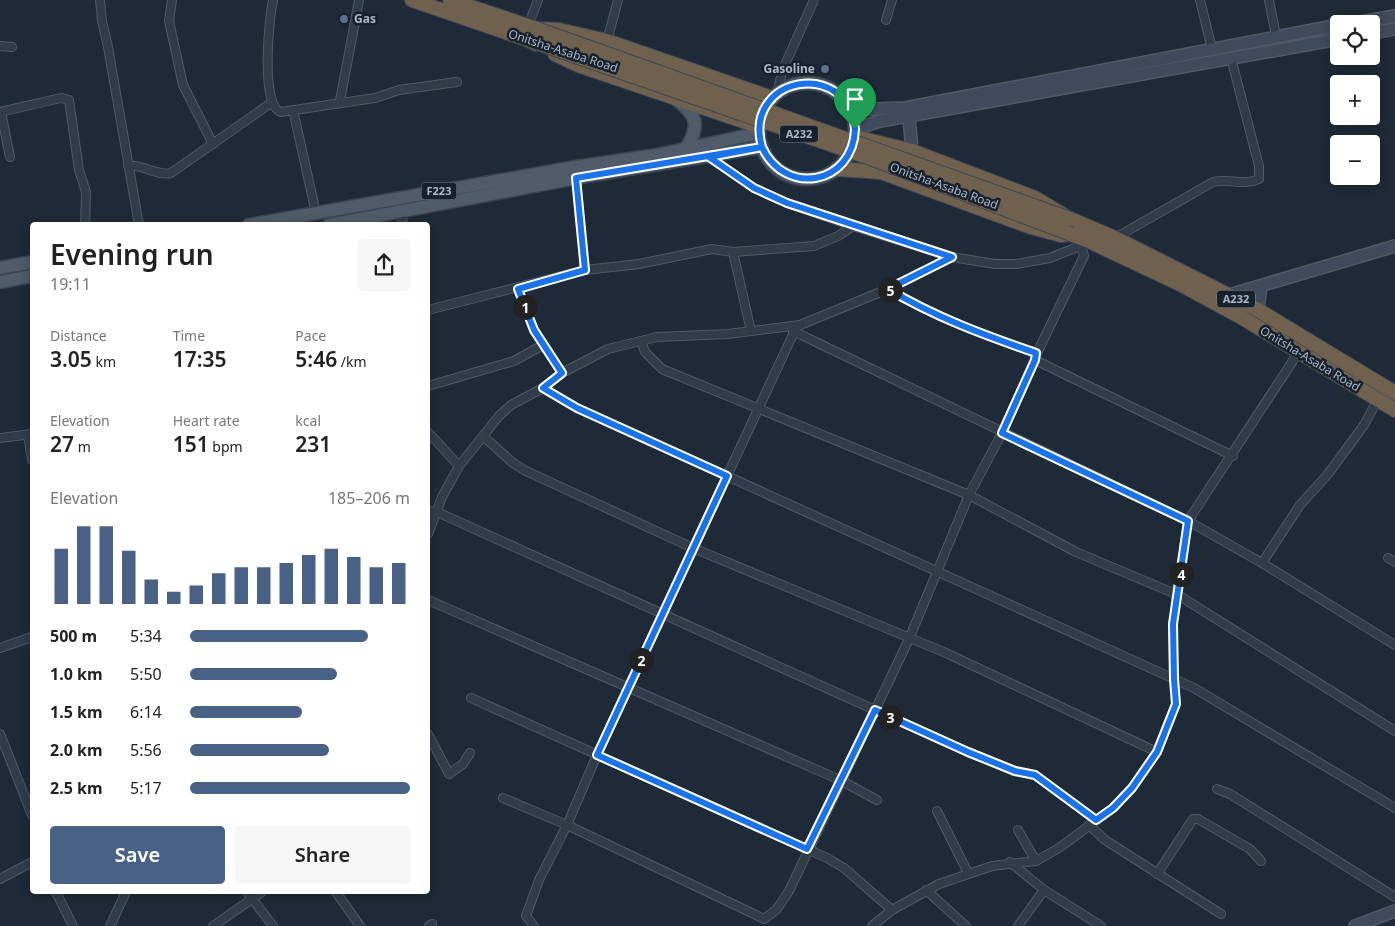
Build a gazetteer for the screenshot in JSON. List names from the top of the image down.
{
  "streets": {
    "highway": ["Onitsha-Asaba Road", "A232"],
    "main road": ["F223"]
  },
  "crossings": [
    ["Onitsha-Asaba Road", "A232"]
  ],
  "places": ["Gas", "Gasoline"],
  "page": {
    "map_buttons": ["+", "−"],
    "heading": ["Evening run", "19:11"],
    "pins": [
      "5",
      "1",
      "4",
      "2",
      "3"
    ],
    "stats": [
      ["Distance", "3.05 km"],
      ["Time", "17:35"],
      ["Pace", "5:46 /km"],
      ["Elevation", "27 m"],
      ["Heart rate", "151 bpm"],
      ["kcal", "231"]
    ],
    "chart": ["Elevation", "185–206 m"],
    "list": [
      {
        "name": "500 m",
        "note": "5:34"
      },
      {
        "name": "1.0 km",
        "note": "5:50"
      },
      {
        "name": "1.5 km",
        "note": "6:14"
      },
      {
        "name": "2.0 km",
        "note": "5:56"
      },
      {
        "name": "2.5 km",
        "note": "5:17"
      }
    ],
    "buttons": ["Save", "Share"]
  }
}
